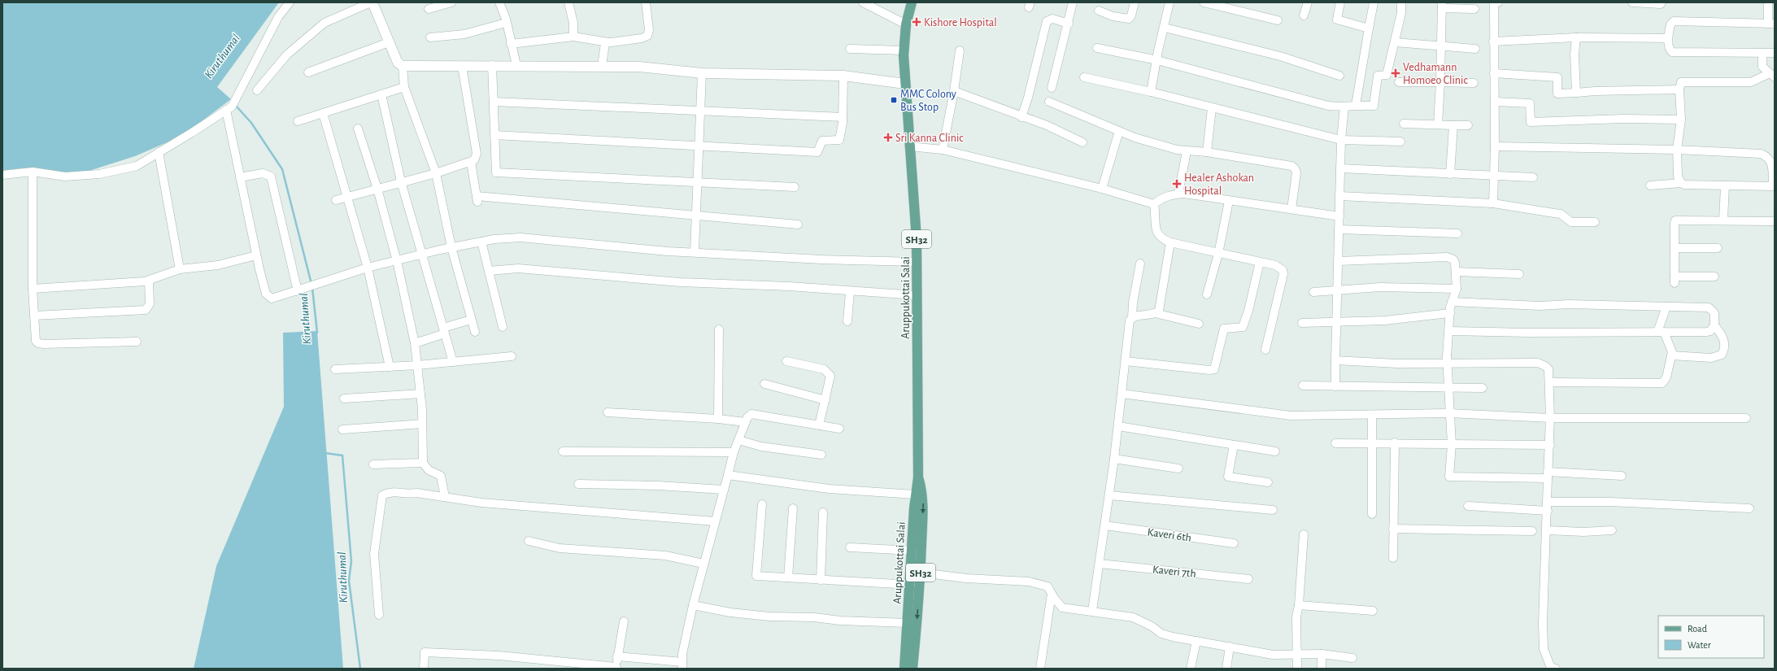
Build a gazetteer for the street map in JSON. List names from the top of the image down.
{
  "streets": {
    "main road": ["SH32", "Aruppukottai Salai"],
    "street": ["Kaveri 6th", "Kaveri 7th"]
  },
  "water": ["Kiruthumal"],
  "places": {
    "health": [
      "Kishore Hospital",
      "Vedhamann Homoeo Clinic",
      "Sri Kanna Clinic",
      "Healer Ashokan Hospital"
    ],
    "transit": ["MMC Colony Bus Stop"]
  },
  "legend": ["Road", "Water"]
}
